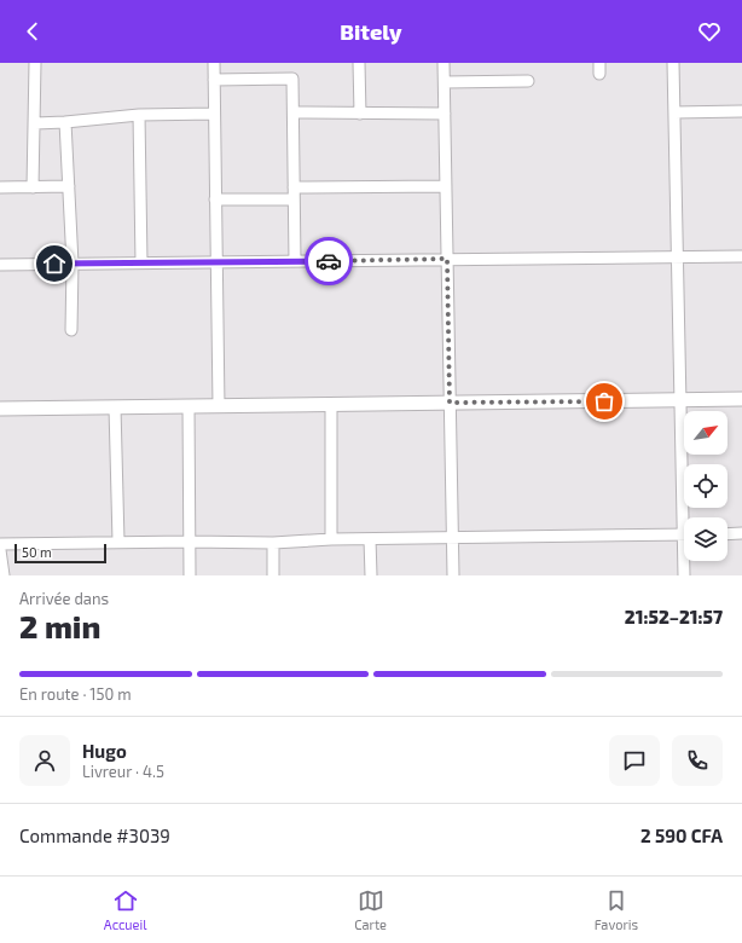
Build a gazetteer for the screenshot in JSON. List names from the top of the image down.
{
  "scale_bar": "50 m",
  "north": "top right",
  "page": {
    "header": "Bitely",
    "scale": "50 m",
    "heading": ["2 min", "Arrivée dans", "21:52–21:57"],
    "panel": [
      "Hugo",
      "Livreur · 4.5",
      "Commande #3039",
      "2 590 CFA"
    ],
    "bar": "En route · 150 m",
    "tabs": ["Accueil", "Carte", "Favoris"]
  }
}
